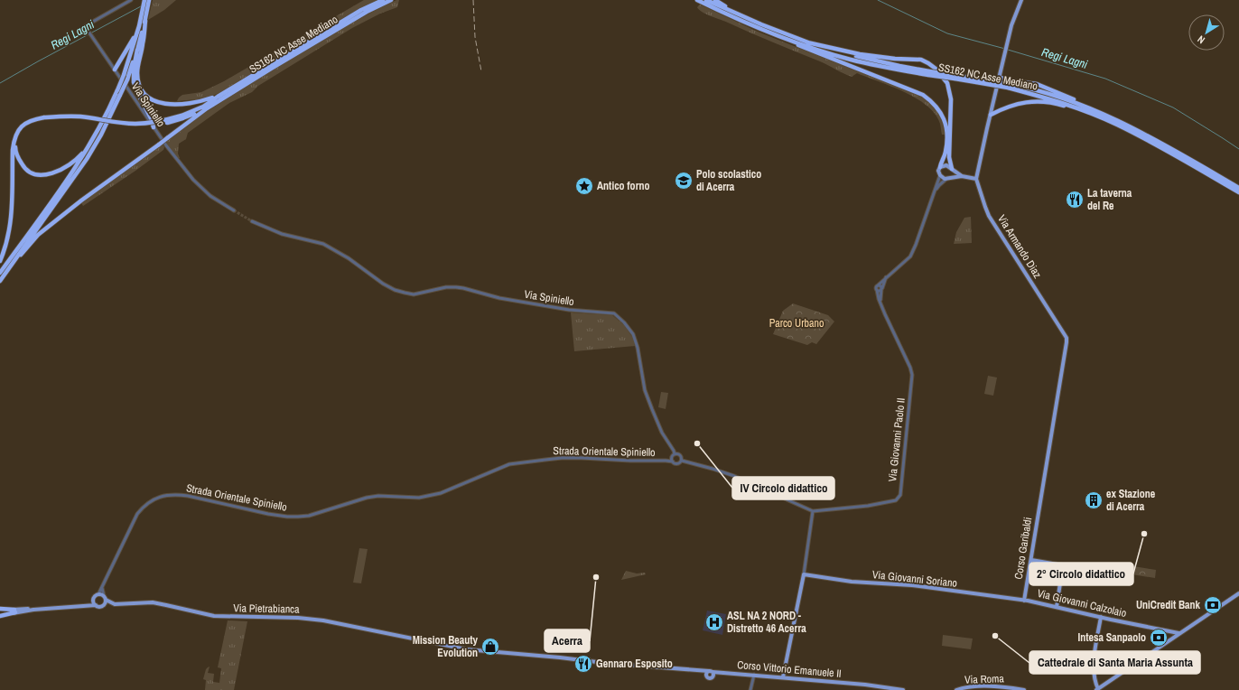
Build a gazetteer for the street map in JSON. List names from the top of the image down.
{
  "streets": {
    "highway": ["SS162 NC Asse Mediano"],
    "main road": [
      "Via Armando Diaz",
      "Corso Garibaldi",
      "Via Giovanni Soriano",
      "Via Giovanni Calzolaio",
      "Via Pietrabianca",
      "Corso Vittorio Emanuele II",
      "Via Roma"
    ],
    "street": ["Via Spiniello", "Via Giovanni Paolo II", "Strada Orientale Spiniello"]
  },
  "crossings": [
    ["Via Spiniello", "Via Giovanni Paolo II"],
    ["Via Spiniello", "Strada Orientale Spiniello"],
    ["Via Armando Diaz", "Corso Garibaldi"],
    ["Strada Orientale Spiniello", "Via Pietrabianca"],
    ["Corso Garibaldi", "Via Giovanni Soriano"],
    ["Corso Garibaldi", "Via Giovanni Calzolaio"],
    ["Via Giovanni Soriano", "Via Giovanni Calzolaio"],
    ["Via Pietrabianca", "Corso Vittorio Emanuele II"]
  ],
  "water": ["Regi Lagni"],
  "parks": ["Parco Urbano"],
  "places": {
    "school or university": ["Polo scolastico di Acerra"],
    "place": ["Antico forno"],
    "restaurant": ["La taverna del Re", "Gennaro Esposito"],
    "other": [
      "IV Circolo didattico",
      "2° Circolo didattico",
      "Acerra",
      "Cattedrale di Santa Maria Assunta"
    ],
    "building": ["ex Stazione di Acerra"],
    "bank": ["UniCredit Bank", "Intesa Sanpaolo"],
    "hospital": ["ASL NA 2 NORD - Distretto 46 Acerra"],
    "shop": ["Mission Beauty Evolution"]
  },
  "north": "bottom left"
}
